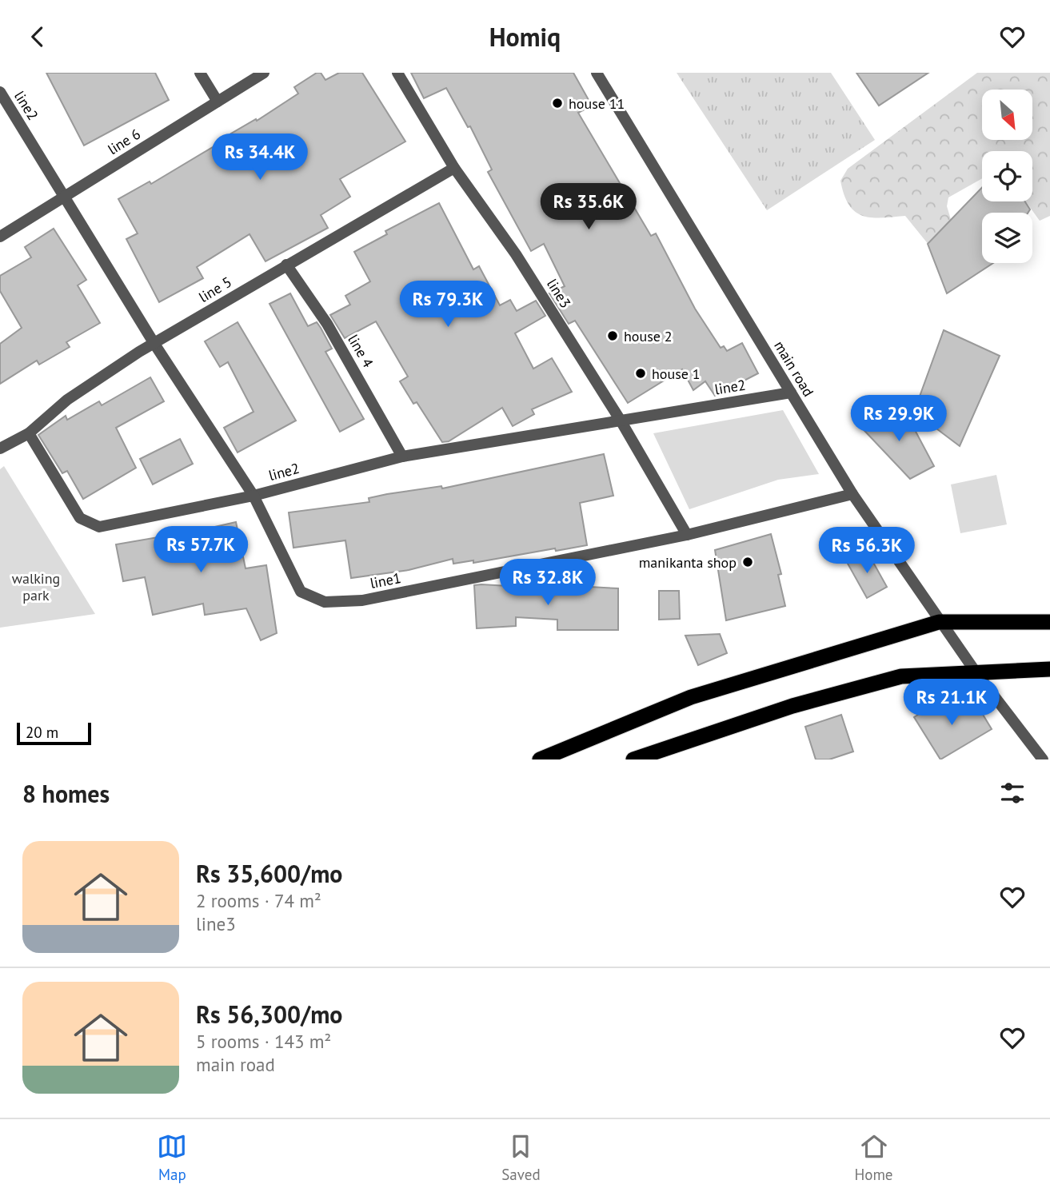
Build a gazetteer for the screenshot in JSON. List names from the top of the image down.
{
  "streets": {
    "street": [
      "line2",
      "line 6",
      "line 5",
      "line3",
      "line 4",
      "main road",
      "line1"
    ]
  },
  "crossings": [
    ["line2", "line 6"],
    ["line2", "line 5"],
    ["line2", "line3"],
    ["line2", "line 4"],
    ["line2", "main road"],
    ["line2", "line1"],
    ["line 5", "line3"],
    ["line 5", "line 4"],
    ["line3", "line1"],
    ["main road", "line1"]
  ],
  "parks": ["walking park"],
  "places": [
    "house 11",
    "house 2",
    "house 1",
    "manikanta shop"
  ],
  "scale_bar": "20 m",
  "north": "bottom right",
  "page": {
    "header": "Homiq",
    "price": [
      "Rs 34.4K",
      "Rs 35.6K",
      "Rs 79.3K",
      "Rs 29.9K",
      "Rs 57.7K",
      "Rs 56.3K",
      "Rs 32.8K",
      "Rs 21.1K"
    ],
    "scale": "20 m",
    "heading": "8 homes",
    "list": [
      {
        "name": "Rs 35,600/mo",
        "note": "2 rooms · 74 m² · line3"
      },
      {
        "name": "Rs 56,300/mo",
        "note": "5 rooms · 143 m² · main road"
      }
    ],
    "tabs": ["Map", "Saved", "Home"]
  }
}
